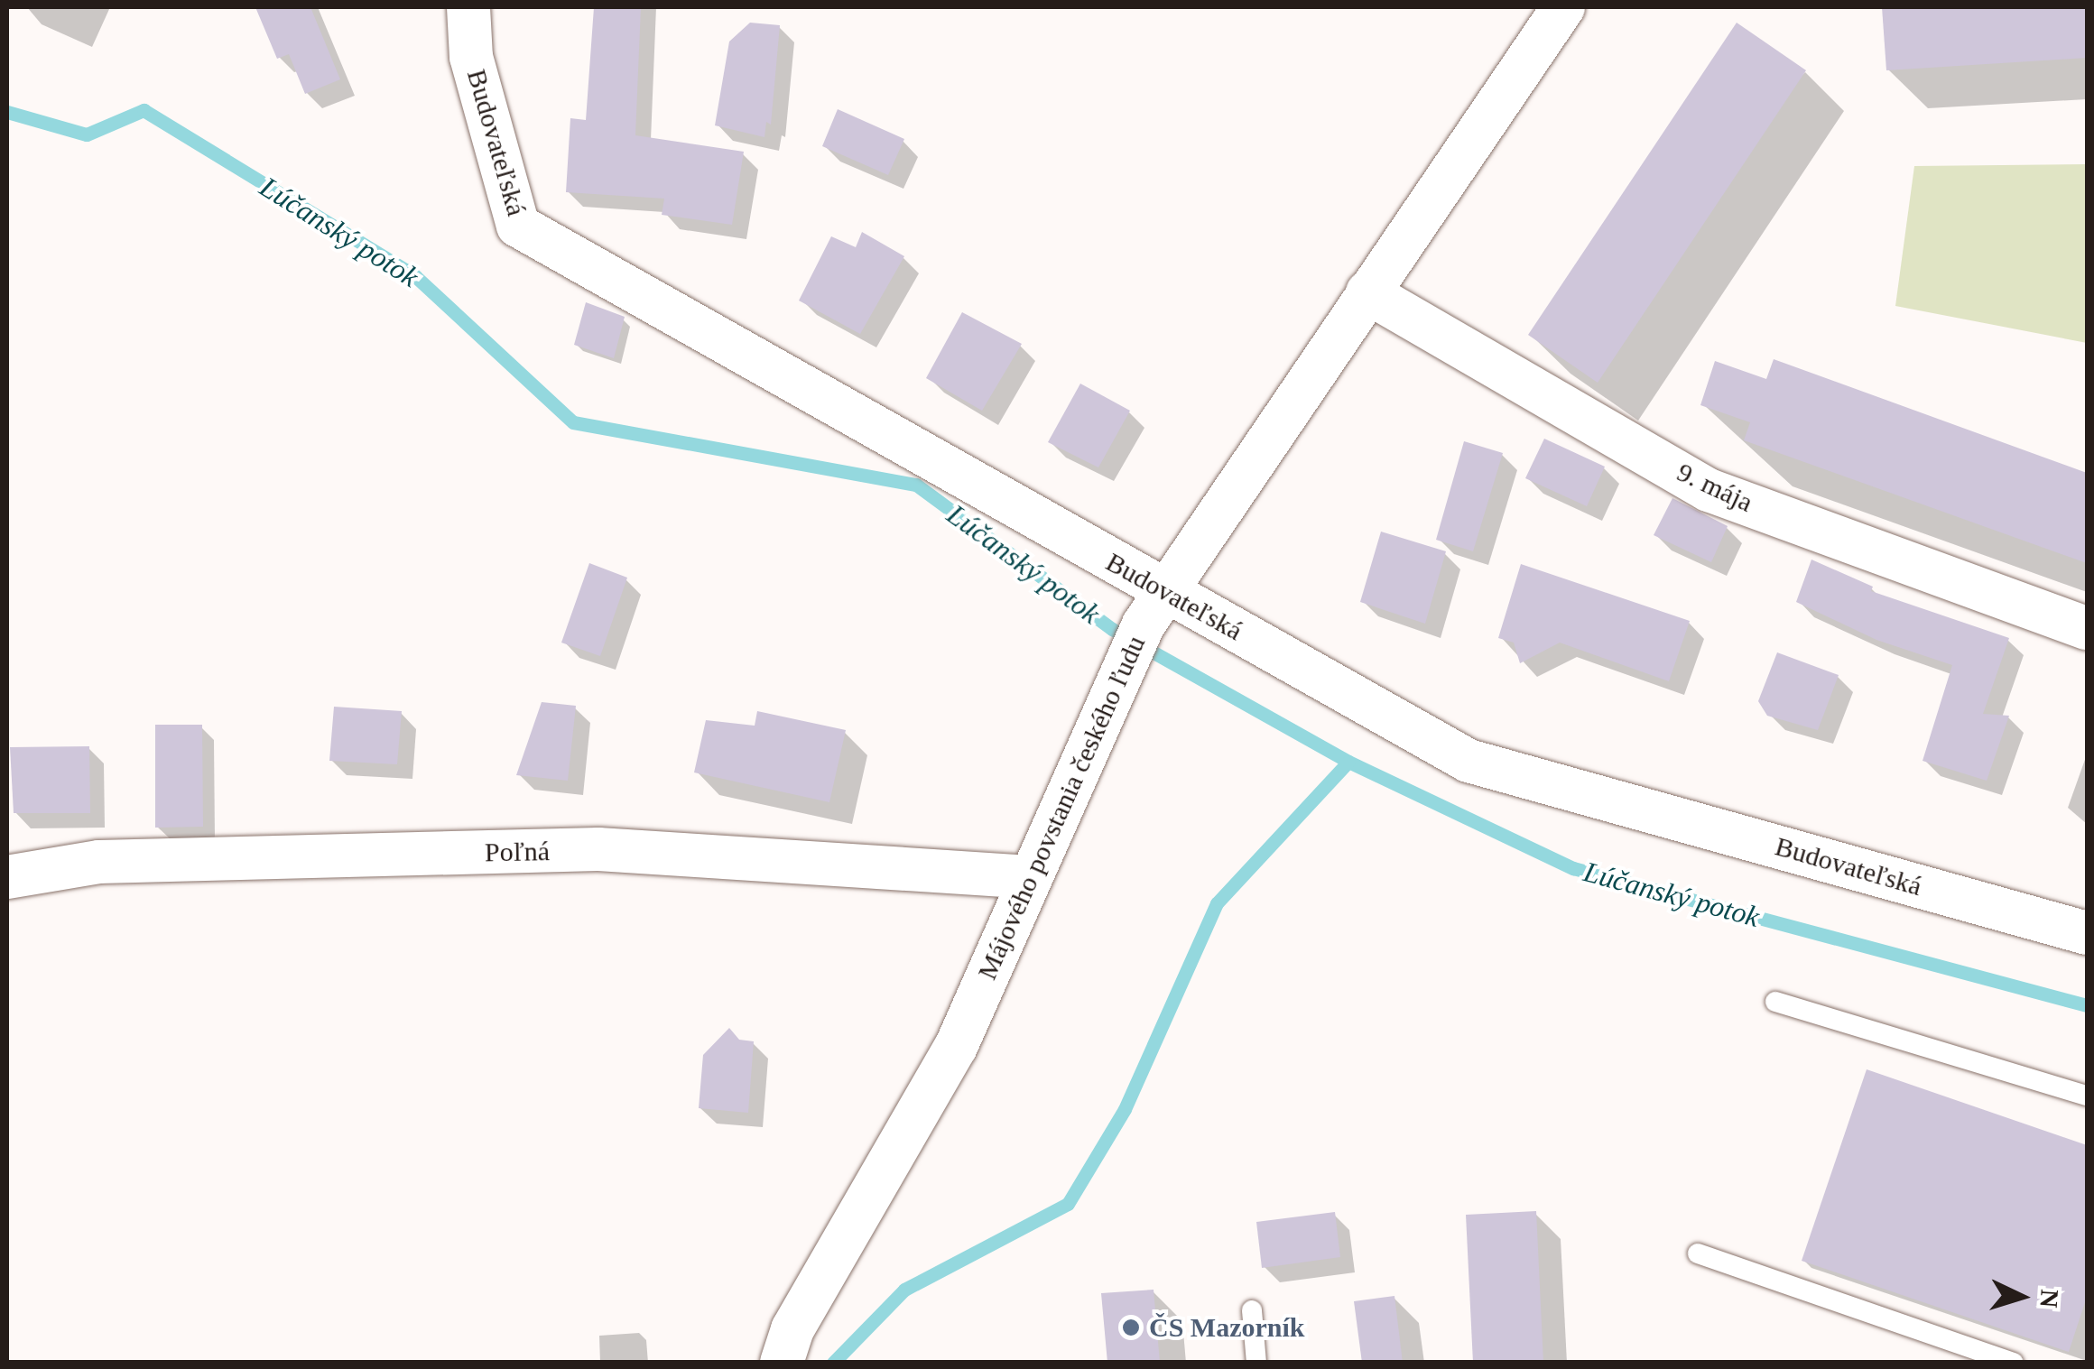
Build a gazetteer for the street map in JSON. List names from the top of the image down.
{
  "streets": {
    "street": [
      "Budovateľská",
      "9. mája",
      "Májového povstania českého ľudu",
      "Poľná"
    ]
  },
  "crossings": [
    ["Budovateľská", "Májového povstania českého ľudu"],
    ["9. mája", "Májového povstania českého ľudu"],
    ["Májového povstania českého ľudu", "Poľná"]
  ],
  "water": ["Lúčanský potok"],
  "places": ["ČS Mazorník"],
  "north": "right"
}
